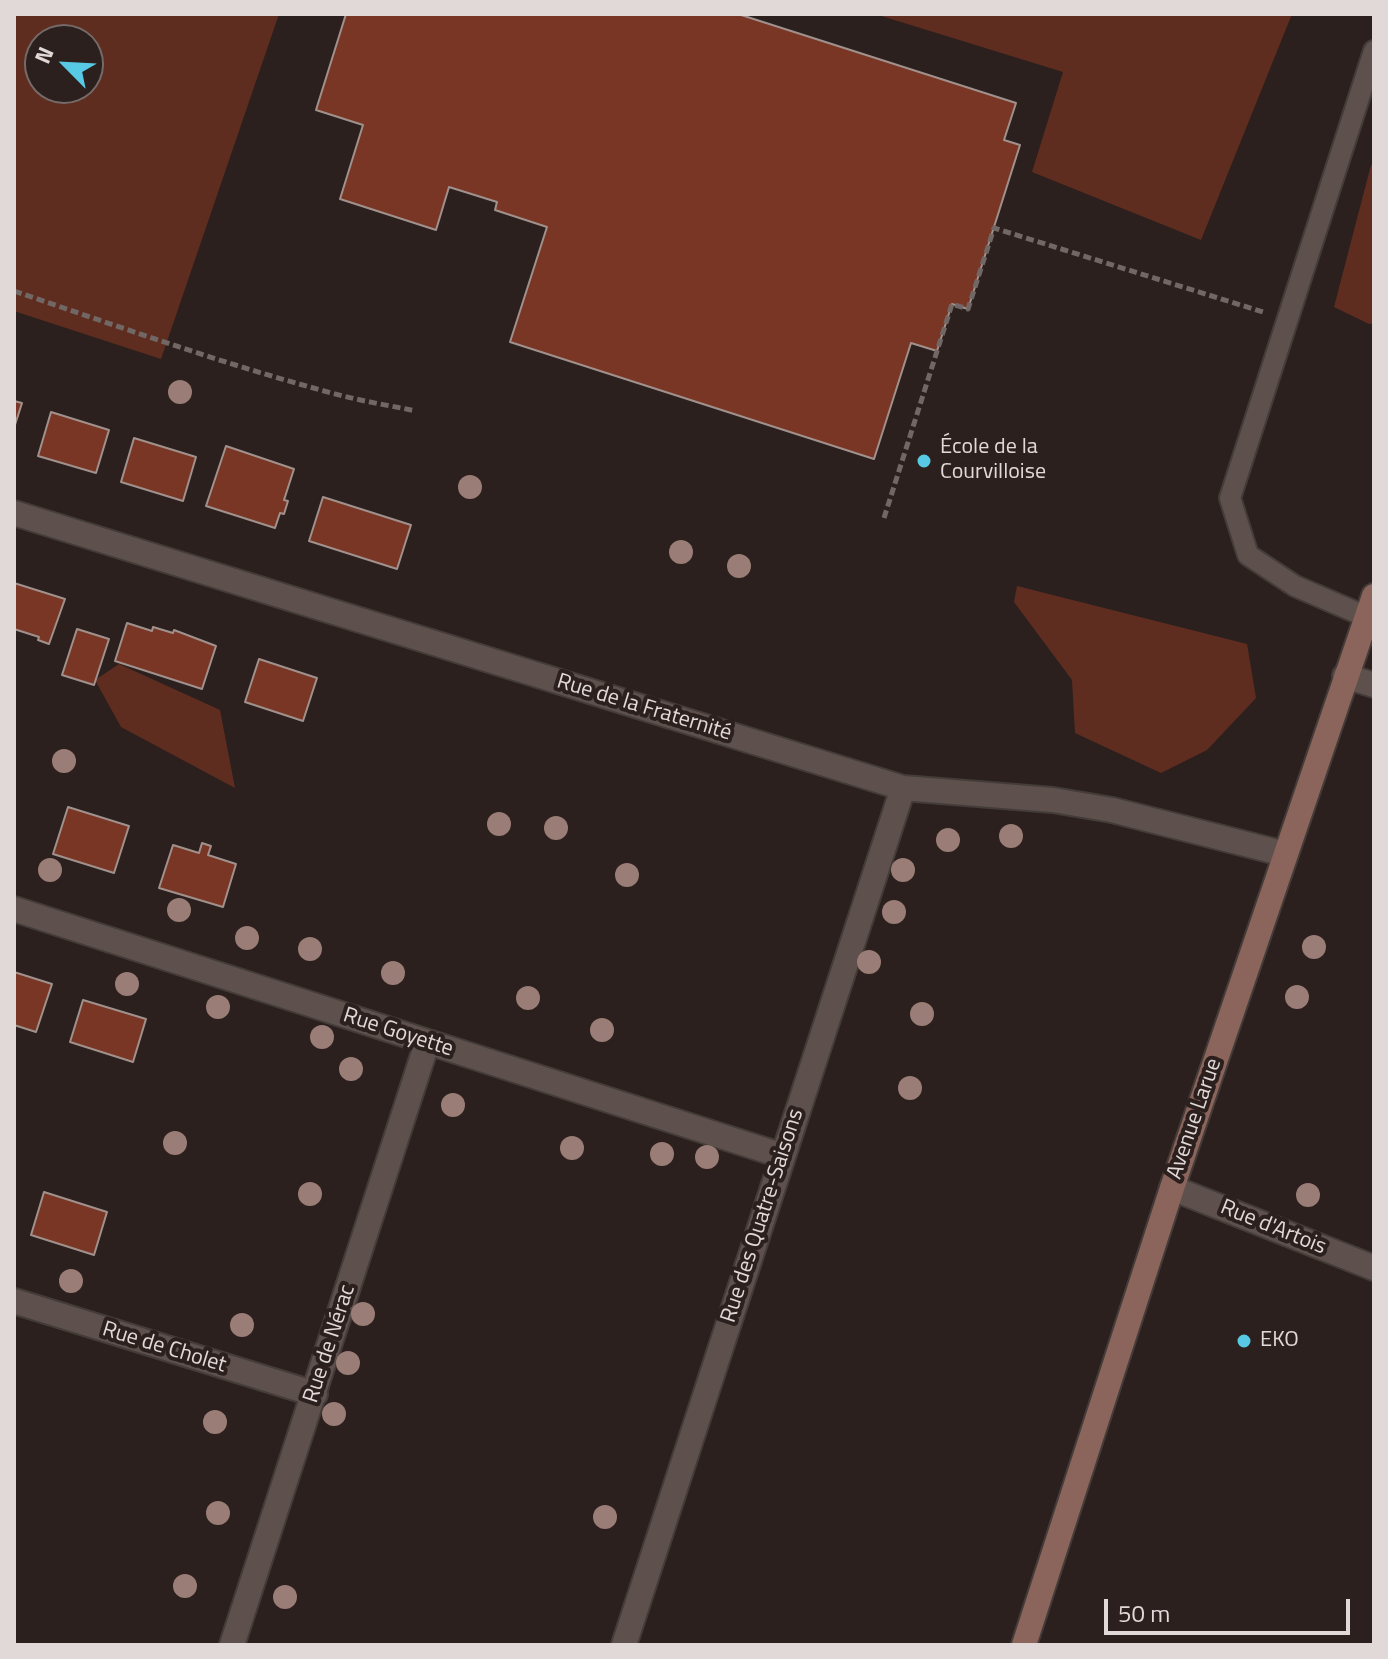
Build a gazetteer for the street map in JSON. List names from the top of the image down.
{
  "streets": {
    "street": [
      "Rue de la Fraternité",
      "Rue Goyette",
      "Avenue Larue",
      "Rue des Quatre-Saisons",
      "Rue d'Artois",
      "Rue de Nérac",
      "Rue de Cholet"
    ]
  },
  "crossings": [
    ["Rue de la Fraternité", "Avenue Larue"],
    ["Rue de la Fraternité", "Rue des Quatre-Saisons"],
    ["Rue Goyette", "Rue des Quatre-Saisons"],
    ["Rue Goyette", "Rue de Nérac"],
    ["Avenue Larue", "Rue d'Artois"],
    ["Rue de Nérac", "Rue de Cholet"]
  ],
  "places": ["École de la Courvilloise", "EKO"],
  "scale_bar": "50 m",
  "north": "top left"
}
